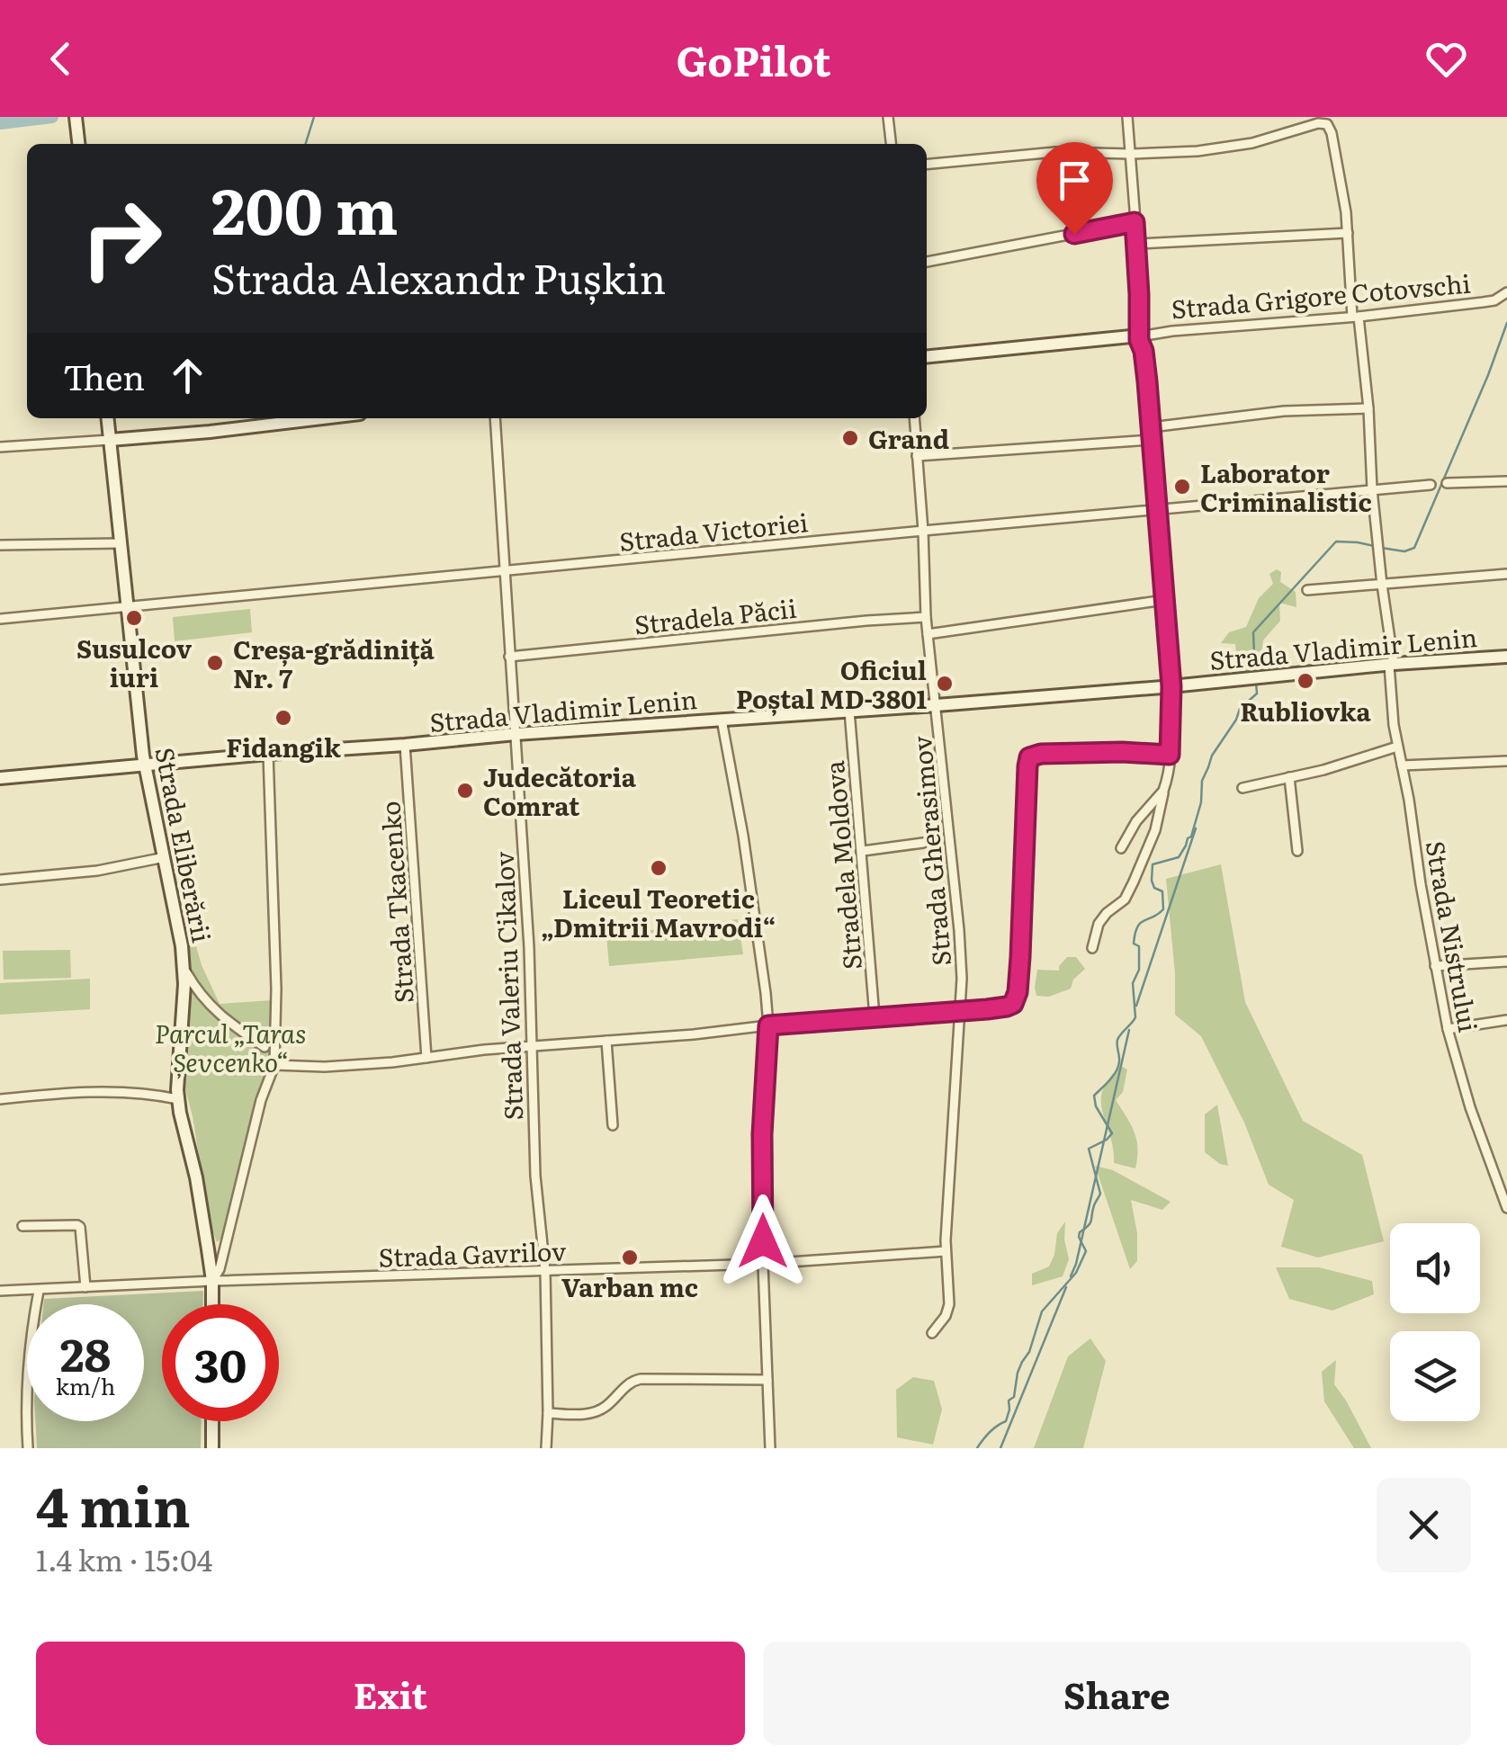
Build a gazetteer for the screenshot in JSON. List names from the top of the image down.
{
  "streets": {
    "main road": ["Strada Grigore Cotovschi", "Strada Vladimir Lenin", "Strada Eliberării"],
    "street": [
      "Strada Victoriei",
      "Stradela Păcii",
      "Strada Gherasimov",
      "Stradela Moldova",
      "Strada Tkacenko",
      "Strada Nistrului",
      "Strada Valeriu Cikalov",
      "Strada Gavrilov"
    ]
  },
  "crossings": [
    ["Strada Grigore Cotovschi", "Strada Nistrului"],
    ["Strada Victoriei", "Strada Eliberării"],
    ["Strada Victoriei", "Strada Gherasimov"],
    ["Strada Victoriei", "Strada Nistrului"],
    ["Strada Victoriei", "Strada Valeriu Cikalov"],
    ["Stradela Păcii", "Strada Gherasimov"],
    ["Stradela Păcii", "Strada Valeriu Cikalov"],
    ["Strada Vladimir Lenin", "Strada Eliberării"],
    ["Strada Vladimir Lenin", "Strada Gherasimov"],
    ["Strada Vladimir Lenin", "Stradela Moldova"],
    ["Strada Vladimir Lenin", "Strada Tkacenko"],
    ["Strada Vladimir Lenin", "Strada Nistrului"],
    ["Strada Vladimir Lenin", "Strada Valeriu Cikalov"],
    ["Strada Eliberării", "Strada Gavrilov"],
    ["Strada Gherasimov", "Strada Gavrilov"],
    ["Strada Valeriu Cikalov", "Strada Gavrilov"]
  ],
  "parks": ["Parcul „Taras Șevcenko“"],
  "places": [
    "Grand",
    "Laborator Criminalistic",
    "Susulcov iuri",
    "Creșa-grădiniță Nr. 7",
    "Rubliovka",
    "Oficiul Poștal MD-3801",
    "Fidangik",
    "Judecătoria Comrat",
    "Liceul Teoretic „Dmitrii Mavrodi“",
    "Varban mc"
  ],
  "page": {
    "header": "GoPilot",
    "turn": ["200 m", "Strada Alexandr Pușkin"],
    "then": "Then",
    "speed": "28 km/h",
    "limit": "30",
    "heading": ["4 min", "1.4 km · 15:04"],
    "buttons": ["Exit", "Share"]
  }
}
